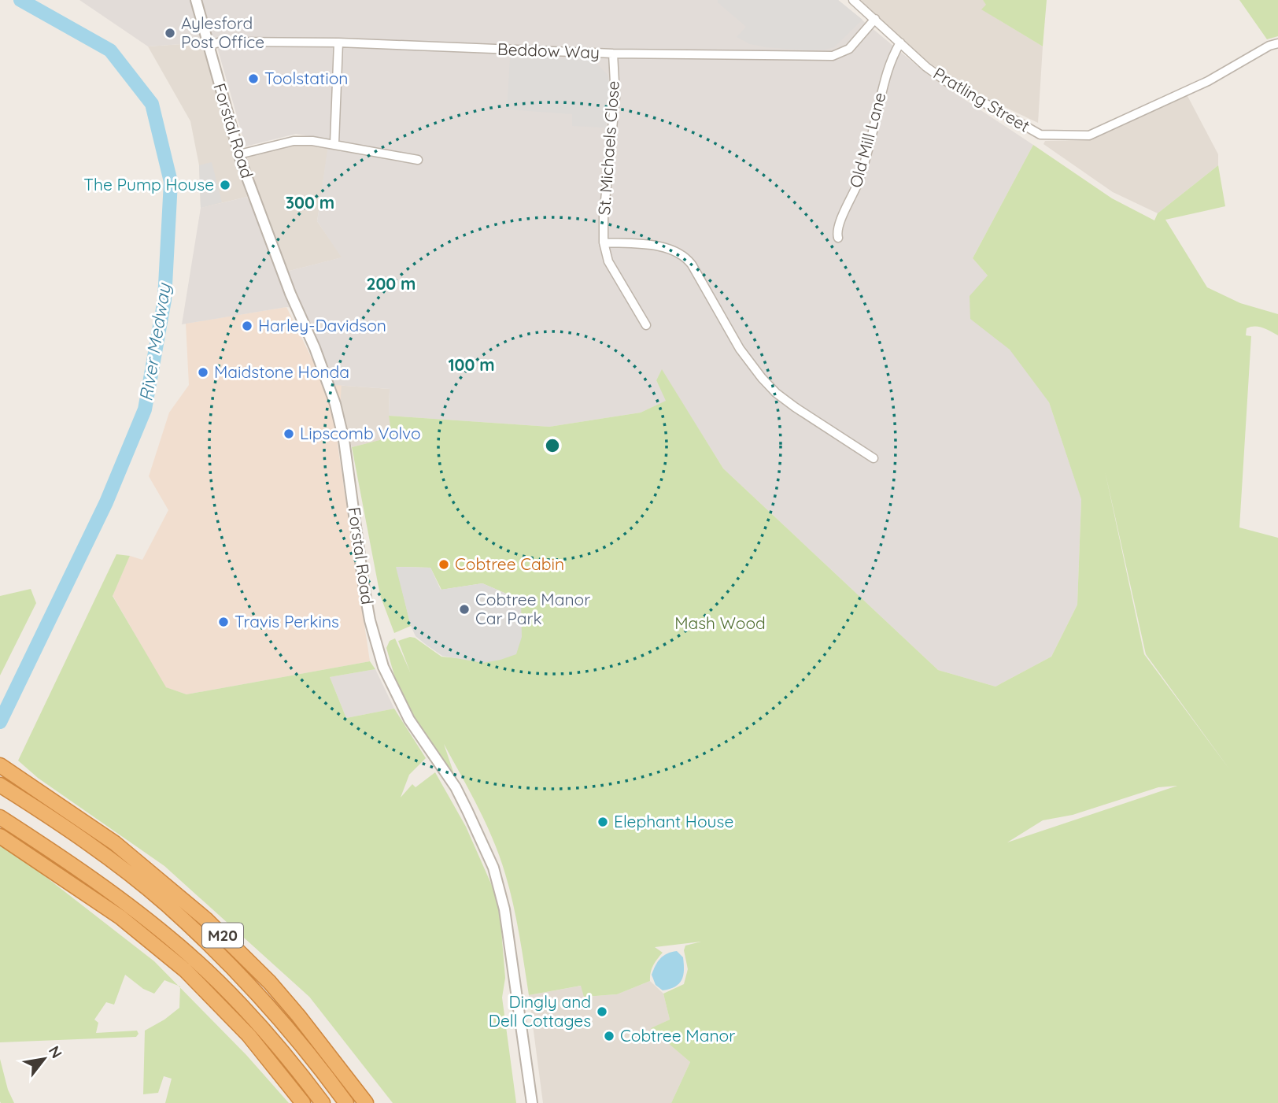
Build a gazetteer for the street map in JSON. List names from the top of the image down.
{
  "streets": {
    "highway": ["M20"],
    "street": [
      "Beddow Way",
      "Pratling Street",
      "Forstal Road",
      "Old Mill Lane",
      "St. Michaels Close"
    ]
  },
  "crossings": [
    ["Beddow Way", "Pratling Street"],
    ["Beddow Way", "Forstal Road"],
    ["Beddow Way", "St. Michaels Close"],
    ["Pratling Street", "Old Mill Lane"]
  ],
  "water": ["River Medway"],
  "parks": ["Mash Wood"],
  "places": [
    "Aylesford Post Office",
    "Toolstation",
    "The Pump House",
    "Harley-Davidson",
    "Maidstone Honda",
    "Lipscomb Volvo",
    "Cobtree Cabin",
    "Cobtree Manor Car Park",
    "Travis Perkins",
    "Elephant House",
    "Dingly and Dell Cottages",
    "Cobtree Manor"
  ],
  "north": "top right",
  "rings": ["300 m", "200 m", "100 m"]
}
